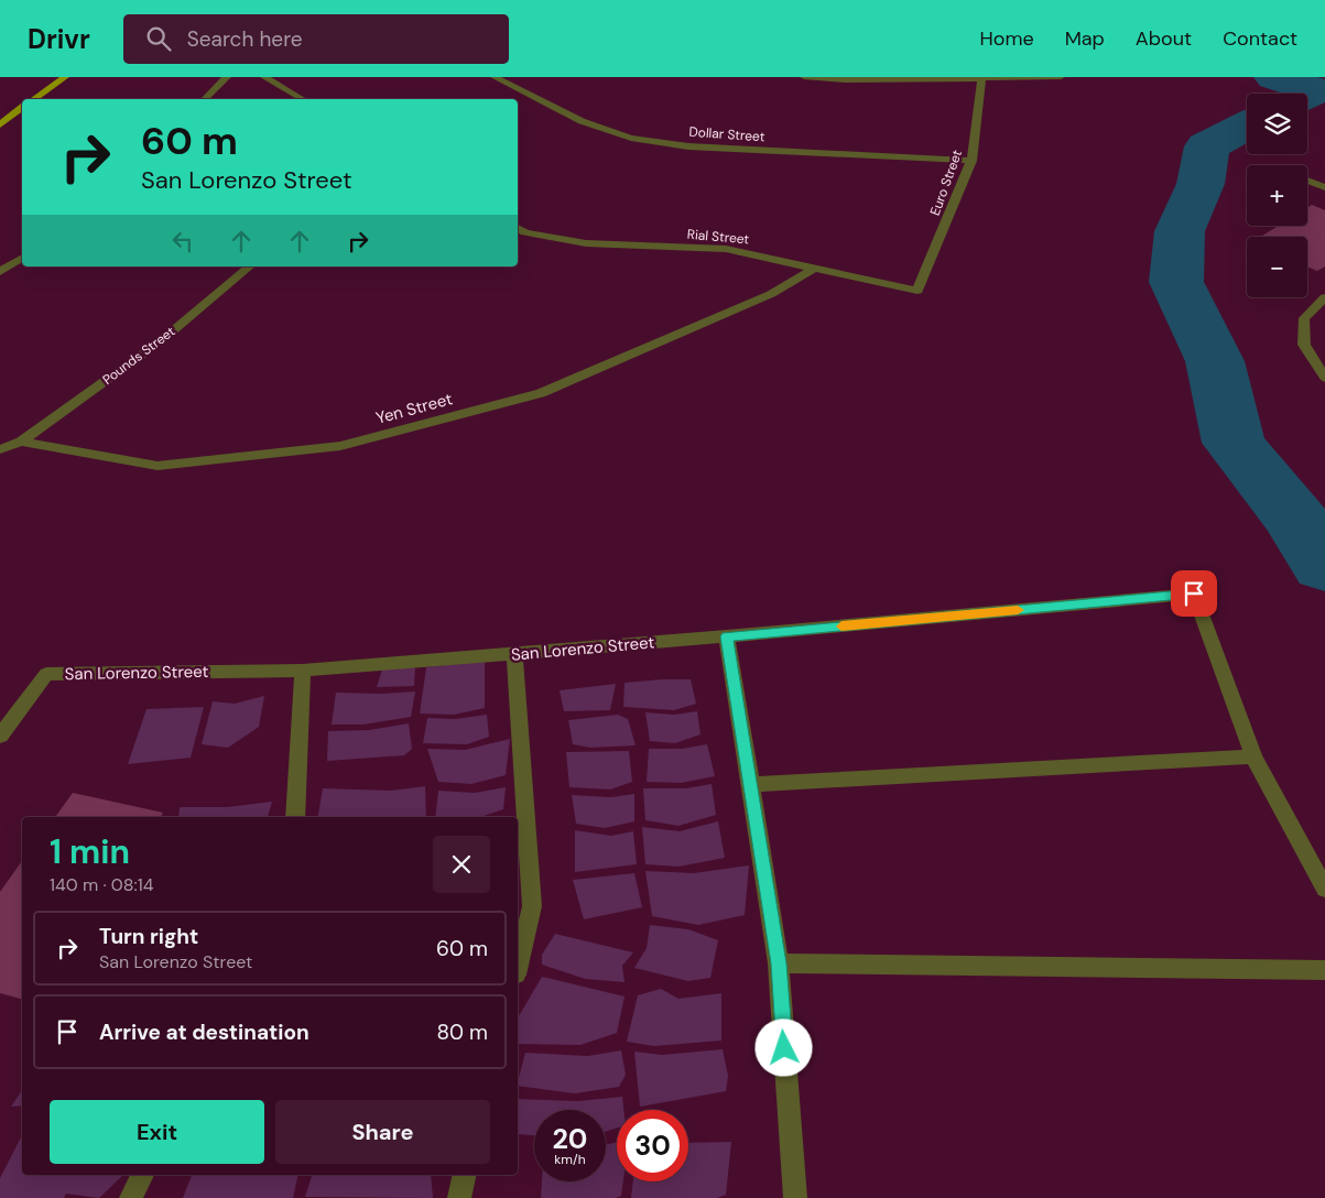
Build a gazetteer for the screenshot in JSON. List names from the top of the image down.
{
  "streets": {
    "street": [
      "Dollar Street",
      "Euro Street",
      "Rial Street",
      "Pounds Street",
      "Yen Street",
      "San Lorenzo Street"
    ]
  },
  "crossings": [
    ["Dollar Street", "Euro Street"],
    ["Euro Street", "Rial Street"],
    ["Rial Street", "Yen Street"],
    ["Pounds Street", "Yen Street"]
  ],
  "page": {
    "header": "Drivr",
    "search": "Search here",
    "nav": [
      "Home",
      "Map",
      "About",
      "Contact"
    ],
    "map_buttons": ["+", "−"],
    "turn": ["60 m", "San Lorenzo Street"],
    "heading": ["1 min", "140 m · 08:14"],
    "list": [
      {
        "name": "Turn right",
        "note": "San Lorenzo Street",
        "value": "60 m"
      },
      {
        "name": "Arrive at destination",
        "value": "80 m"
      }
    ],
    "buttons": ["Exit", "Share"],
    "speed": "20 km/h",
    "limit": "30"
  }
}
